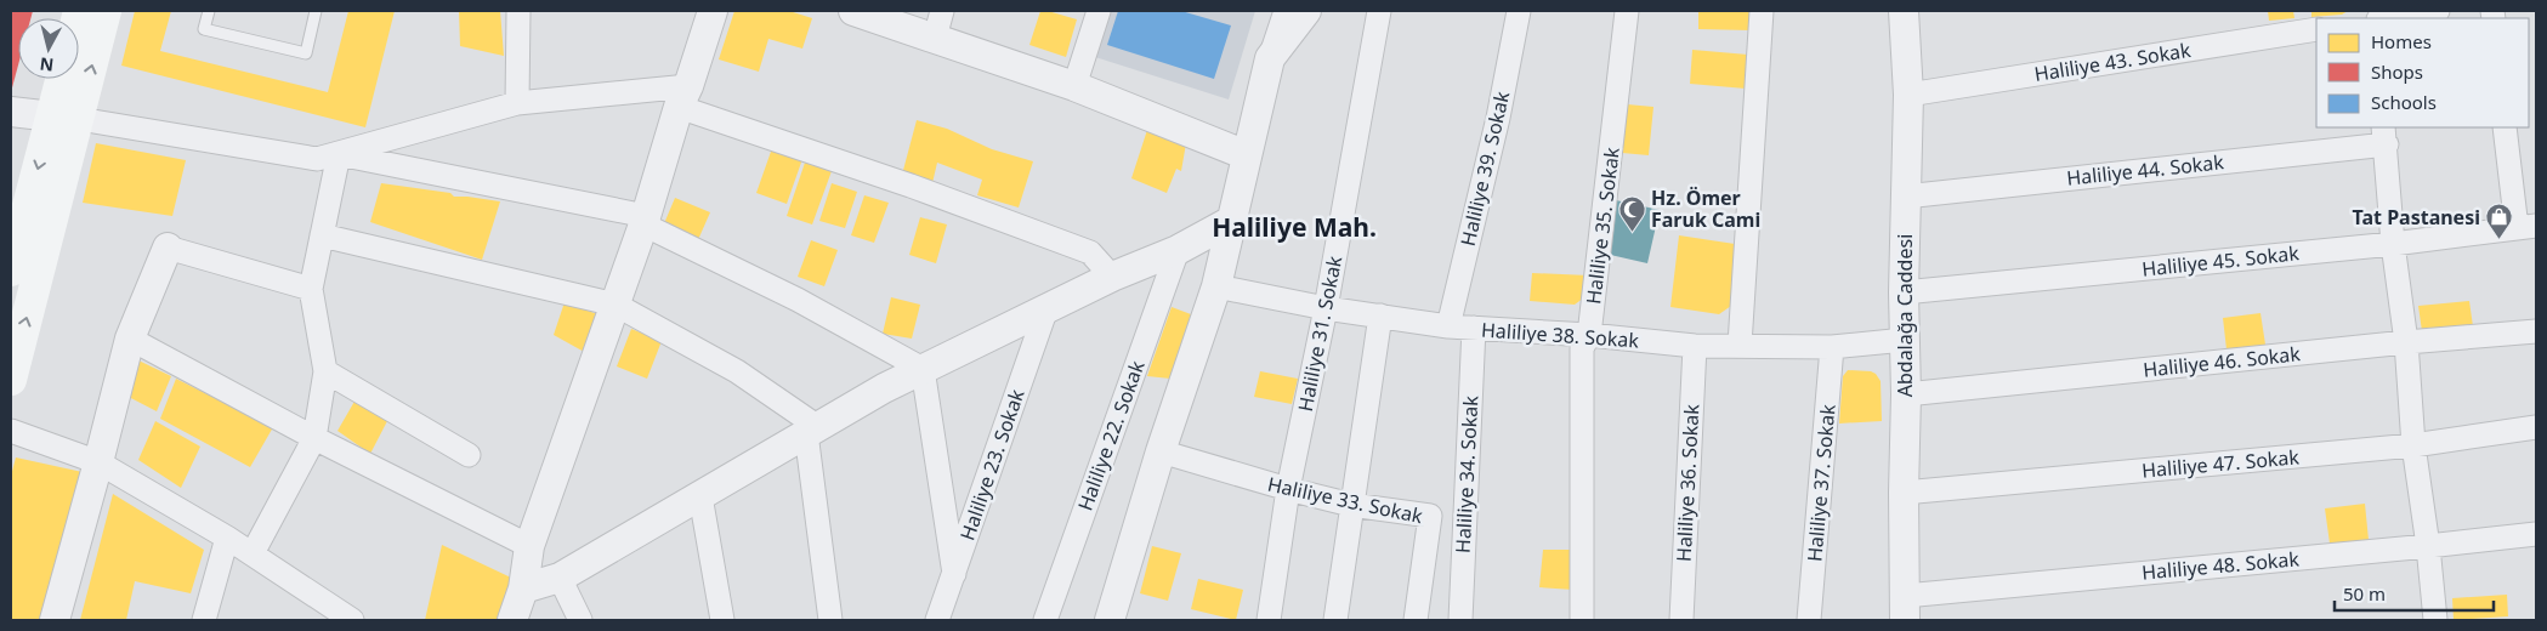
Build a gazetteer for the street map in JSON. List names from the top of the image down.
{
  "streets": {
    "street": [
      "Haliliye 43. Sokak",
      "Haliliye 39. Sokak",
      "Haliliye 44. Sokak",
      "Haliliye 35. Sokak",
      "Haliliye 45. Sokak",
      "Abdalağa Caddesi",
      "Haliliye 31. Sokak",
      "Haliliye 38. Sokak",
      "Haliliye 46. Sokak",
      "Haliliye 22. Sokak",
      "Haliliye 47. Sokak",
      "Haliliye 23. Sokak",
      "Haliliye 34. Sokak",
      "Haliliye 36. Sokak",
      "Haliliye 37. Sokak",
      "Haliliye 33. Sokak",
      "Haliliye 48. Sokak"
    ]
  },
  "crossings": [
    ["Haliliye 43. Sokak", "Abdalağa Caddesi"],
    ["Haliliye 39. Sokak", "Haliliye 38. Sokak"],
    ["Haliliye 44. Sokak", "Abdalağa Caddesi"],
    ["Haliliye 35. Sokak", "Haliliye 38. Sokak"],
    ["Haliliye 45. Sokak", "Abdalağa Caddesi"],
    ["Abdalağa Caddesi", "Haliliye 38. Sokak"],
    ["Abdalağa Caddesi", "Haliliye 46. Sokak"],
    ["Abdalağa Caddesi", "Haliliye 47. Sokak"],
    ["Abdalağa Caddesi", "Haliliye 48. Sokak"],
    ["Haliliye 31. Sokak", "Haliliye 38. Sokak"],
    ["Haliliye 31. Sokak", "Haliliye 33. Sokak"],
    ["Haliliye 38. Sokak", "Haliliye 34. Sokak"],
    ["Haliliye 38. Sokak", "Haliliye 36. Sokak"],
    ["Haliliye 38. Sokak", "Haliliye 37. Sokak"]
  ],
  "districts": ["Haliliye Mah."],
  "places": {
    "mosque": ["Hz. Ömer Faruk Cami"],
    "shop": ["Tat Pastanesi"]
  },
  "legend": ["Homes", "Shops", "Schools"],
  "scale_bar": "50 m",
  "north": "bottom"
}
